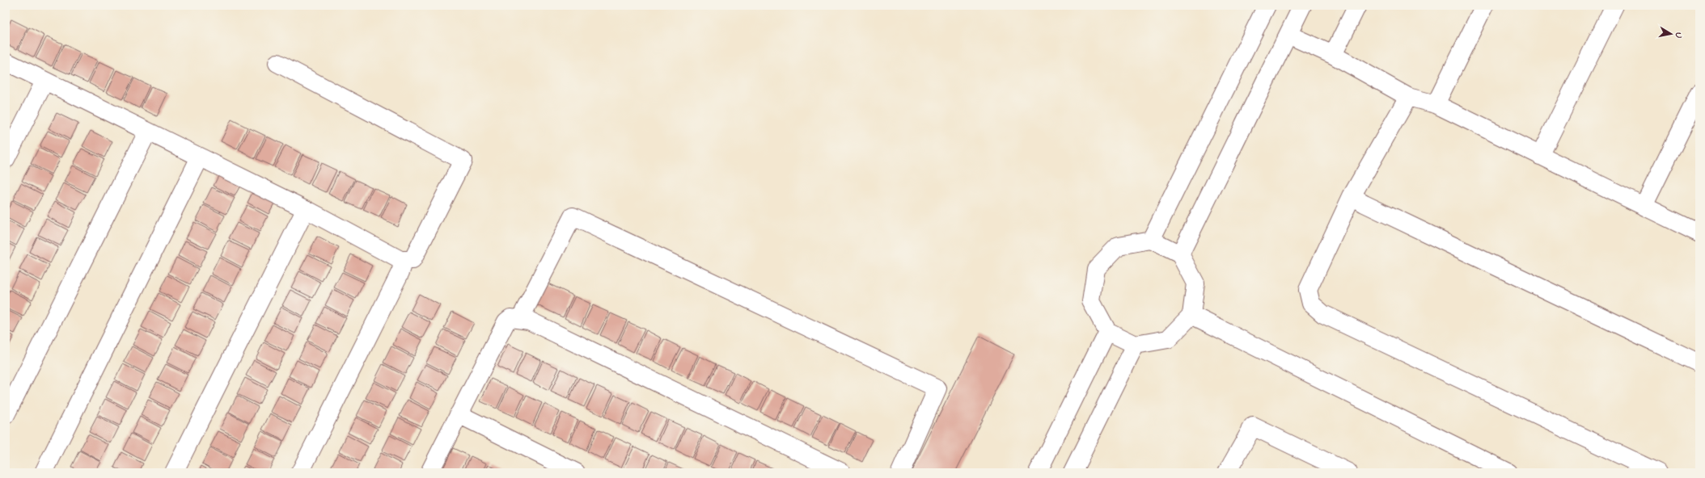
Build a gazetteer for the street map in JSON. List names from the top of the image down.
{
  "north": "right"
}
